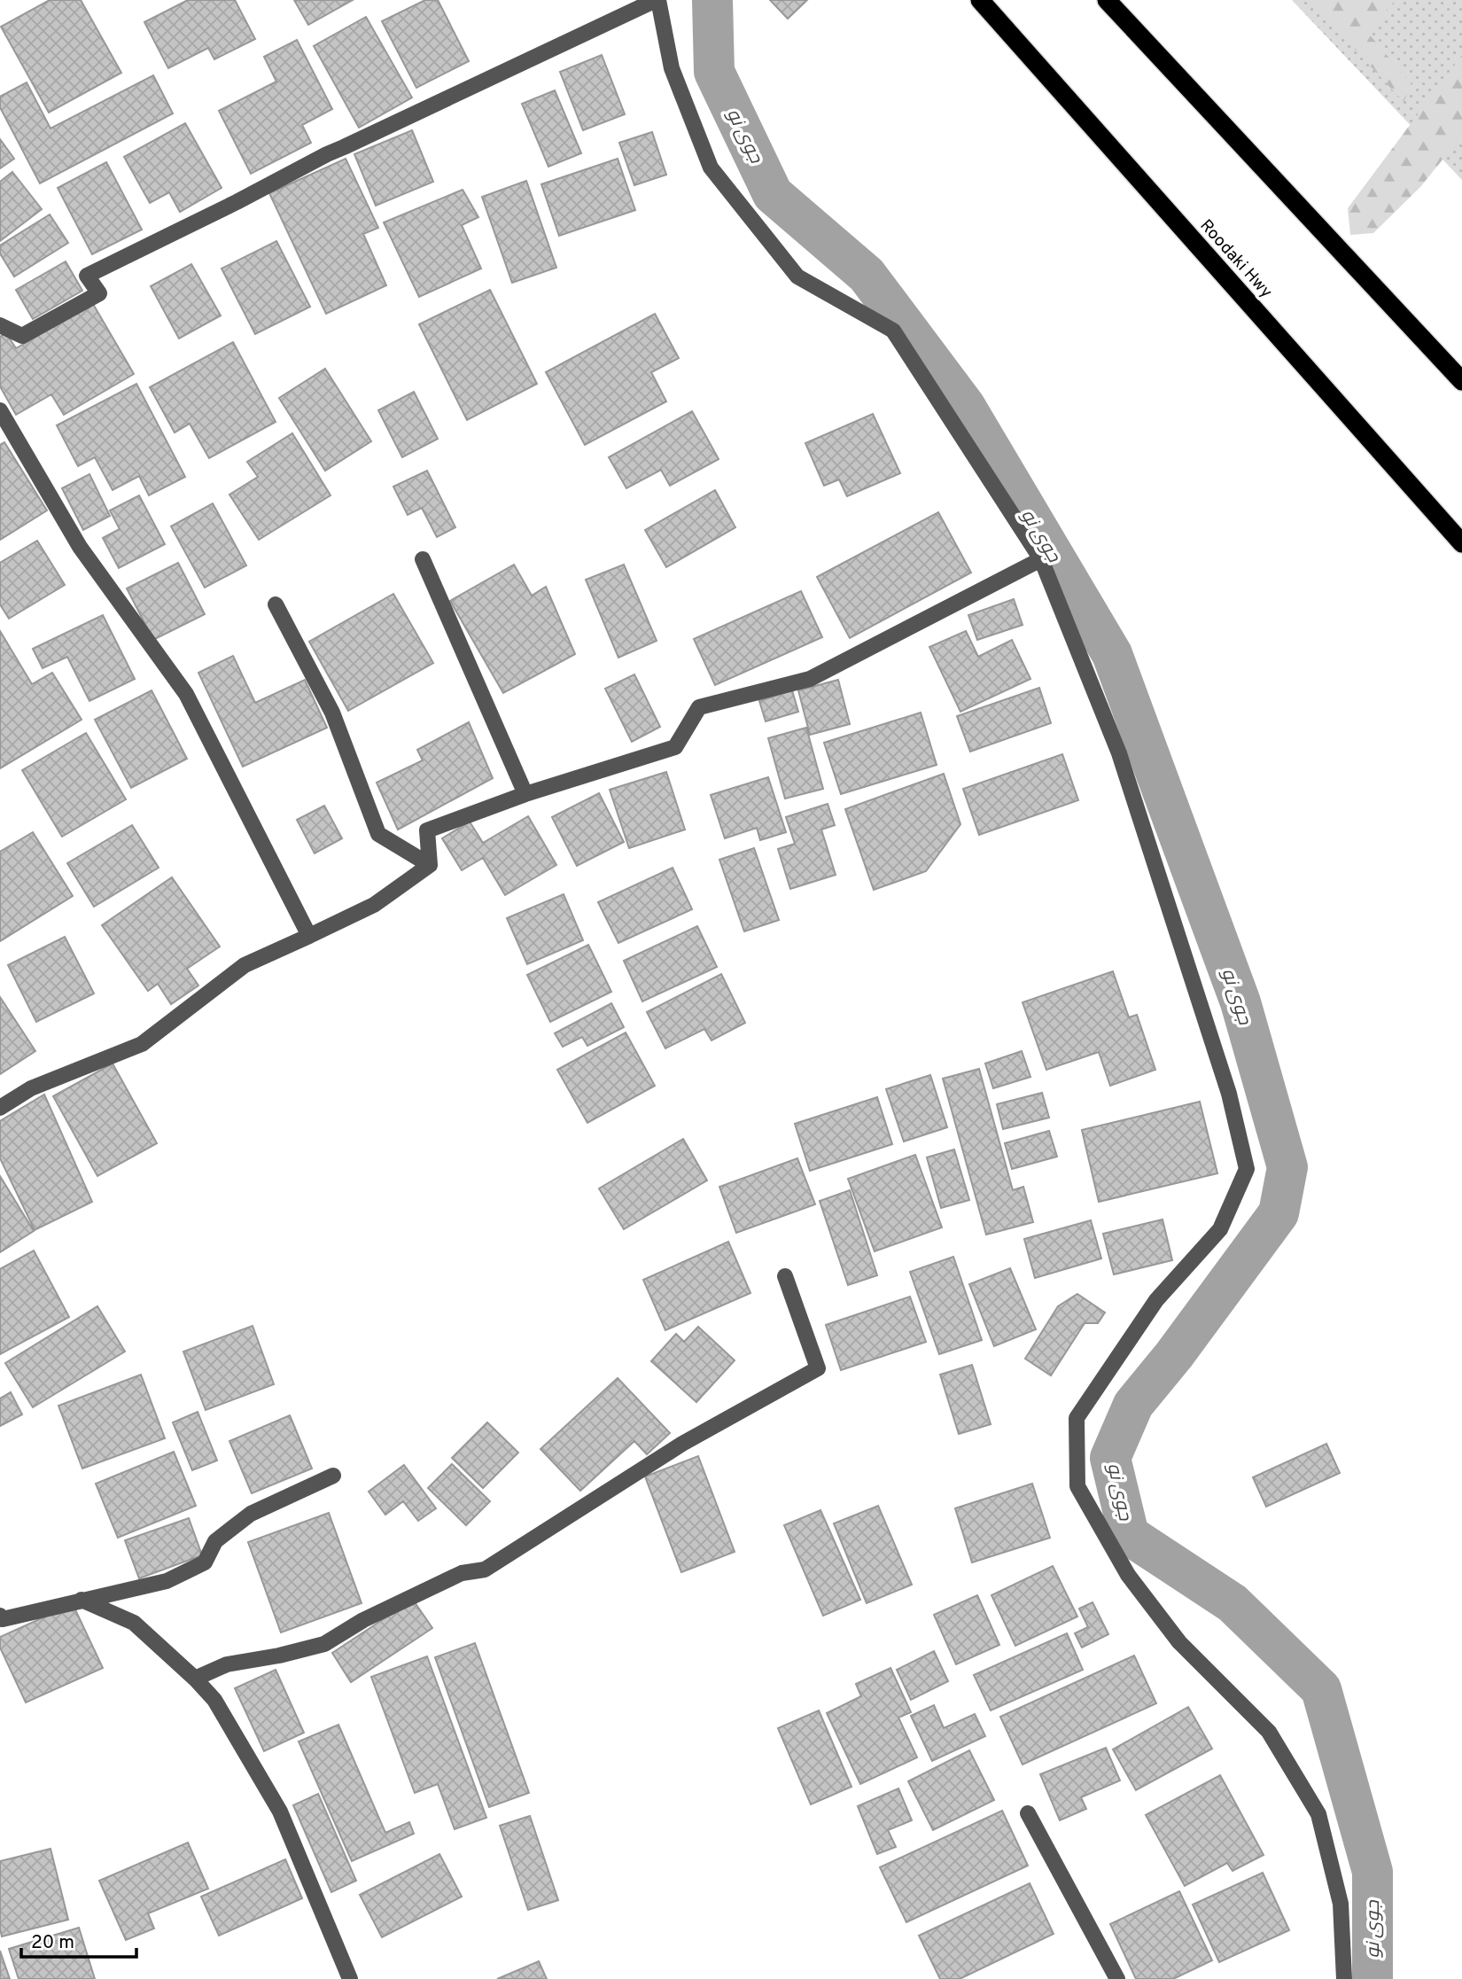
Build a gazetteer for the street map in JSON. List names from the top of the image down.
{
  "streets": {
    "highway": ["Roodaki Hwy"]
  },
  "water": ["جوی نو"],
  "scale_bar": "20 m"
}
